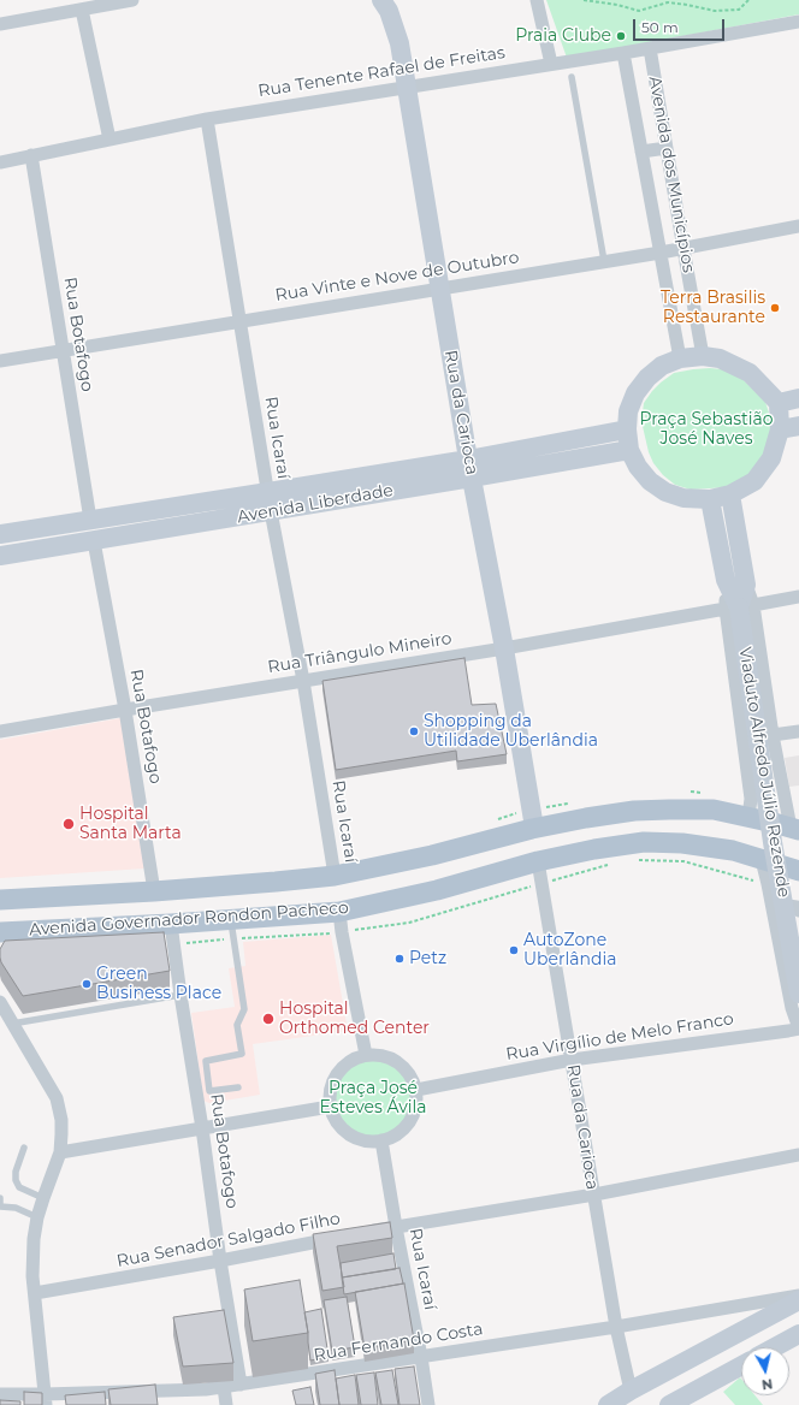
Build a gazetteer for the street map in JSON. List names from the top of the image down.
{
  "streets": {
    "main road": ["Avenida Governador Rondon Pacheco"],
    "street": [
      "Rua Tenente Rafael de Freitas",
      "Avenida dos Municípios",
      "Rua Vinte e Nove de Outubro",
      "Rua Botafogo",
      "Rua da Carioca",
      "Rua Icaraí",
      "Avenida Liberdade",
      "Rua Triângulo Mineiro",
      "Viaduto Alfredo Júlio Rezende",
      "Rua Virgílio de Melo Franco",
      "Rua Senador Salgado Filho",
      "Rua Fernando Costa"
    ]
  },
  "crossings": [
    ["Rua Tenente Rafael de Freitas", "Avenida dos Municípios"],
    ["Rua Tenente Rafael de Freitas", "Rua Botafogo"],
    ["Rua Tenente Rafael de Freitas", "Rua da Carioca"],
    ["Rua Tenente Rafael de Freitas", "Rua Icaraí"],
    ["Avenida dos Municípios", "Rua Vinte e Nove de Outubro"],
    ["Avenida dos Municípios", "Avenida Liberdade"],
    ["Rua Vinte e Nove de Outubro", "Rua Botafogo"],
    ["Rua Vinte e Nove de Outubro", "Rua da Carioca"],
    ["Rua Vinte e Nove de Outubro", "Rua Icaraí"],
    ["Rua Botafogo", "Avenida Liberdade"],
    ["Rua Botafogo", "Rua Triângulo Mineiro"],
    ["Rua Botafogo", "Avenida Governador Rondon Pacheco"],
    ["Rua Botafogo", "Rua Senador Salgado Filho"],
    ["Rua Botafogo", "Rua Fernando Costa"],
    ["Rua da Carioca", "Avenida Liberdade"],
    ["Rua da Carioca", "Rua Triângulo Mineiro"],
    ["Rua da Carioca", "Avenida Governador Rondon Pacheco"],
    ["Rua da Carioca", "Rua Virgílio de Melo Franco"],
    ["Rua da Carioca", "Rua Senador Salgado Filho"],
    ["Rua da Carioca", "Rua Fernando Costa"],
    ["Rua Icaraí", "Avenida Liberdade"],
    ["Rua Icaraí", "Rua Triângulo Mineiro"],
    ["Rua Icaraí", "Avenida Governador Rondon Pacheco"],
    ["Rua Icaraí", "Rua Virgílio de Melo Franco"],
    ["Rua Icaraí", "Rua Senador Salgado Filho"],
    ["Rua Icaraí", "Rua Fernando Costa"],
    ["Rua Triângulo Mineiro", "Viaduto Alfredo Júlio Rezende"]
  ],
  "parks": ["Praça Sebastião José Naves", "Praça José Esteves Ávila"],
  "places": [
    "Praia Clube",
    "Terra Brasilis Restaurante",
    "Shopping da Utilidade Uberlândia",
    "Hospital Santa Marta",
    "AutoZone Uberlândia",
    "Petz",
    "Green Business Place",
    "Hospital Orthomed Center"
  ],
  "scale_bar": "50 m",
  "north": "bottom"
}
